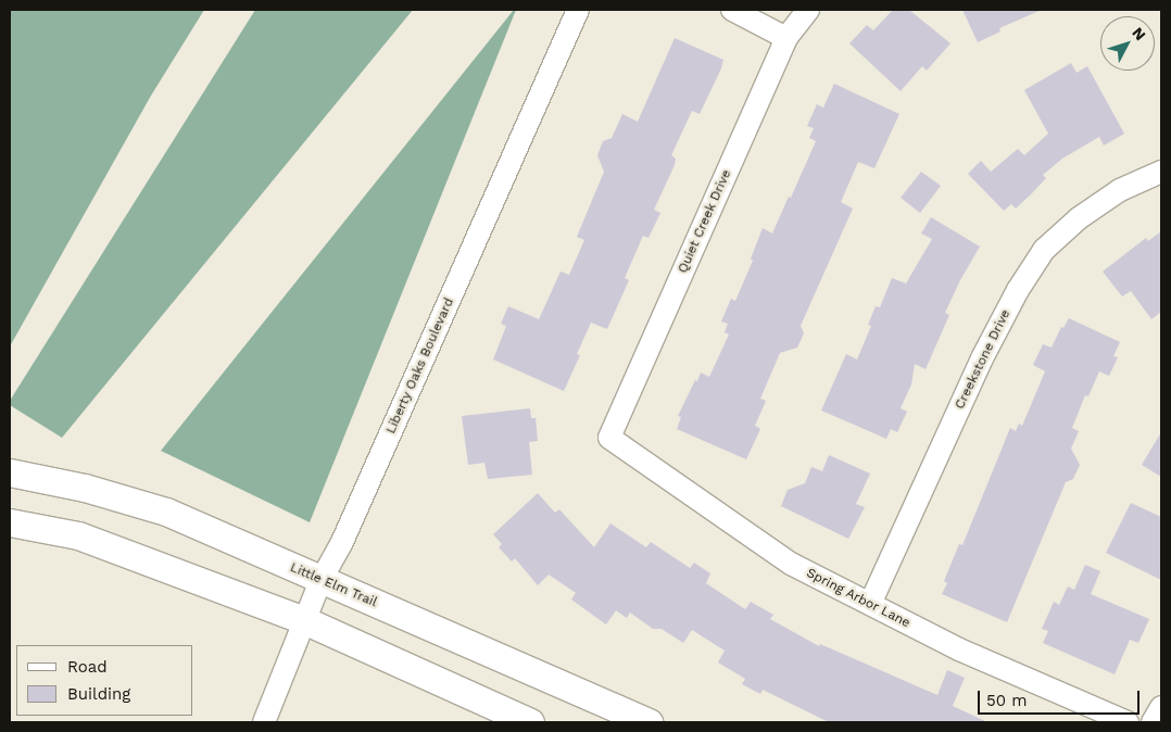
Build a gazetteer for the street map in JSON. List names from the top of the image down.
{
  "streets": {
    "street": [
      "Quiet Creek Drive",
      "Creekstone Drive",
      "Liberty Oaks Boulevard",
      "Little Elm Trail",
      "Spring Arbor Lane"
    ]
  },
  "crossings": [
    ["Quiet Creek Drive", "Spring Arbor Lane"],
    ["Creekstone Drive", "Spring Arbor Lane"],
    ["Liberty Oaks Boulevard", "Little Elm Trail"]
  ],
  "legend": ["Road", "Building"],
  "scale_bar": "50 m",
  "north": "top right"
}
